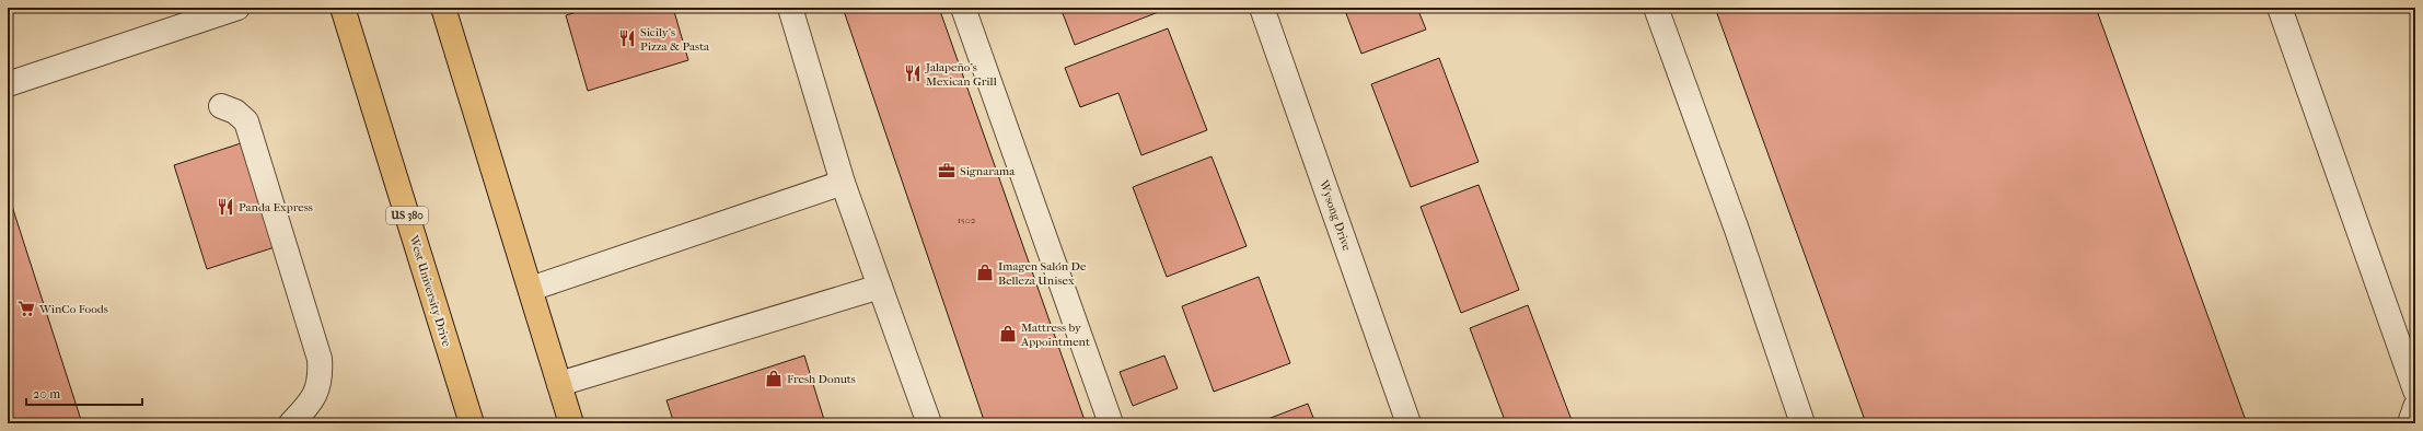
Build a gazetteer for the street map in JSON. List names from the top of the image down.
{
  "streets": {
    "highway": ["US 380", "West University Drive"],
    "street": ["Wysong Drive"]
  },
  "places": {
    "restaurant": ["Sicily's Pizza & Pasta", "Jalapeño's Mexican Grill", "Panda Express"],
    "office": ["Signarama"],
    "shop": ["Imagen Salón De Belleza Unisex", "Mattress by Appointment", "Fresh Donuts"],
    "supermarket": ["WinCo Foods"]
  },
  "house_numbers": ["1502"],
  "scale_bar": "20 m"
}
